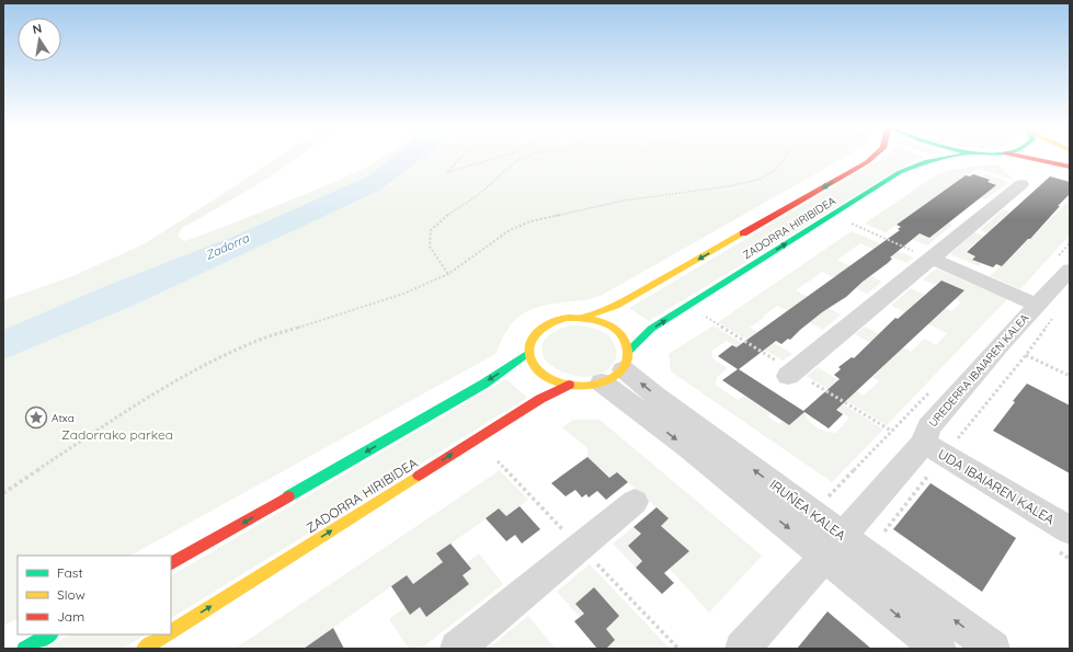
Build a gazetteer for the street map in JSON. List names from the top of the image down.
{
  "streets": {
    "street": [
      "ZADORRA HIRIBIDEA",
      "UREDERRA IBAIAREN KALEA",
      "UDA IBAIAREN KALEA",
      "IRUÑEA KALEA"
    ]
  },
  "crossings": [
    ["ZADORRA HIRIBIDEA", "IRUÑEA KALEA"],
    ["UREDERRA IBAIAREN KALEA", "UDA IBAIAREN KALEA"],
    ["UREDERRA IBAIAREN KALEA", "IRUÑEA KALEA"]
  ],
  "water": ["Zadorra"],
  "parks": ["Zadorrako parkea"],
  "places": {
    "place": ["Atxa"]
  },
  "legend": ["Fast", "Slow", "Jam"],
  "north": "top"
}
